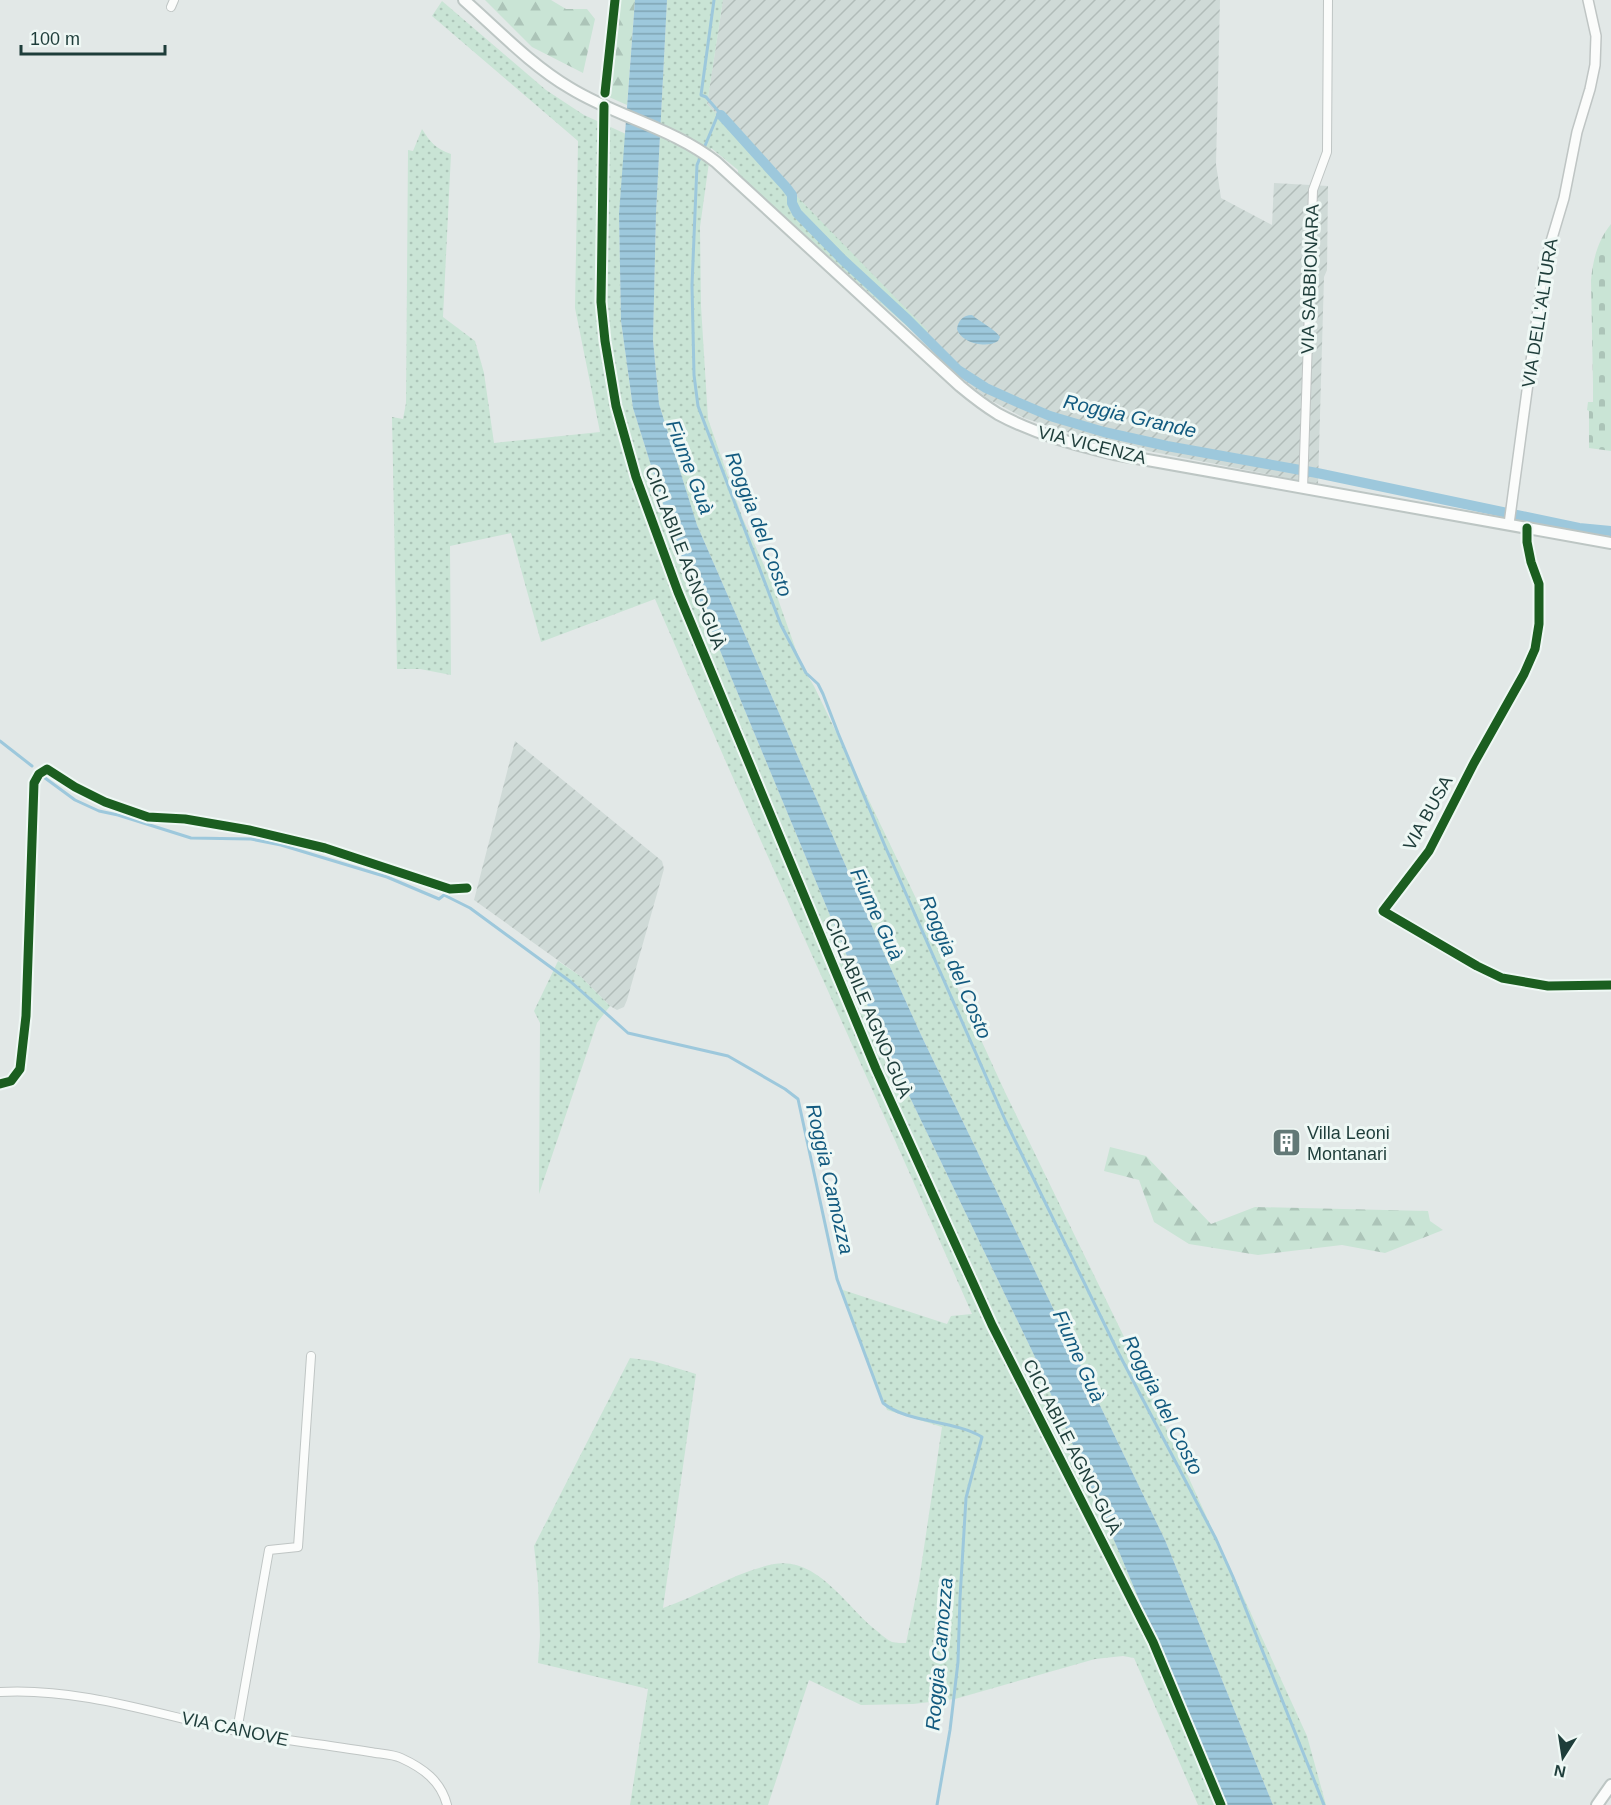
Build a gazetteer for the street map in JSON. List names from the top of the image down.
{
  "streets": {
    "main road": ["VIA VICENZA"],
    "street": [
      "VIA SABBIONARA",
      "VIA DELL'ALTURA",
      "VIA BUSA",
      "VIA CANOVE"
    ],
    "cycle path": ["CICLABILE AGNO-GUÀ"]
  },
  "crossings": [
    ["VIA SABBIONARA", "VIA VICENZA"],
    ["VIA DELL'ALTURA", "VIA VICENZA"],
    ["VIA VICENZA", "VIA BUSA"]
  ],
  "water": [
    "Roggia Grande",
    "Fiume Guà",
    "Roggia del Costo",
    "Roggia Camozza"
  ],
  "places": {
    "building": ["Villa Leoni Montanari"]
  },
  "scale_bar": "100 m",
  "north": "bottom"
}
